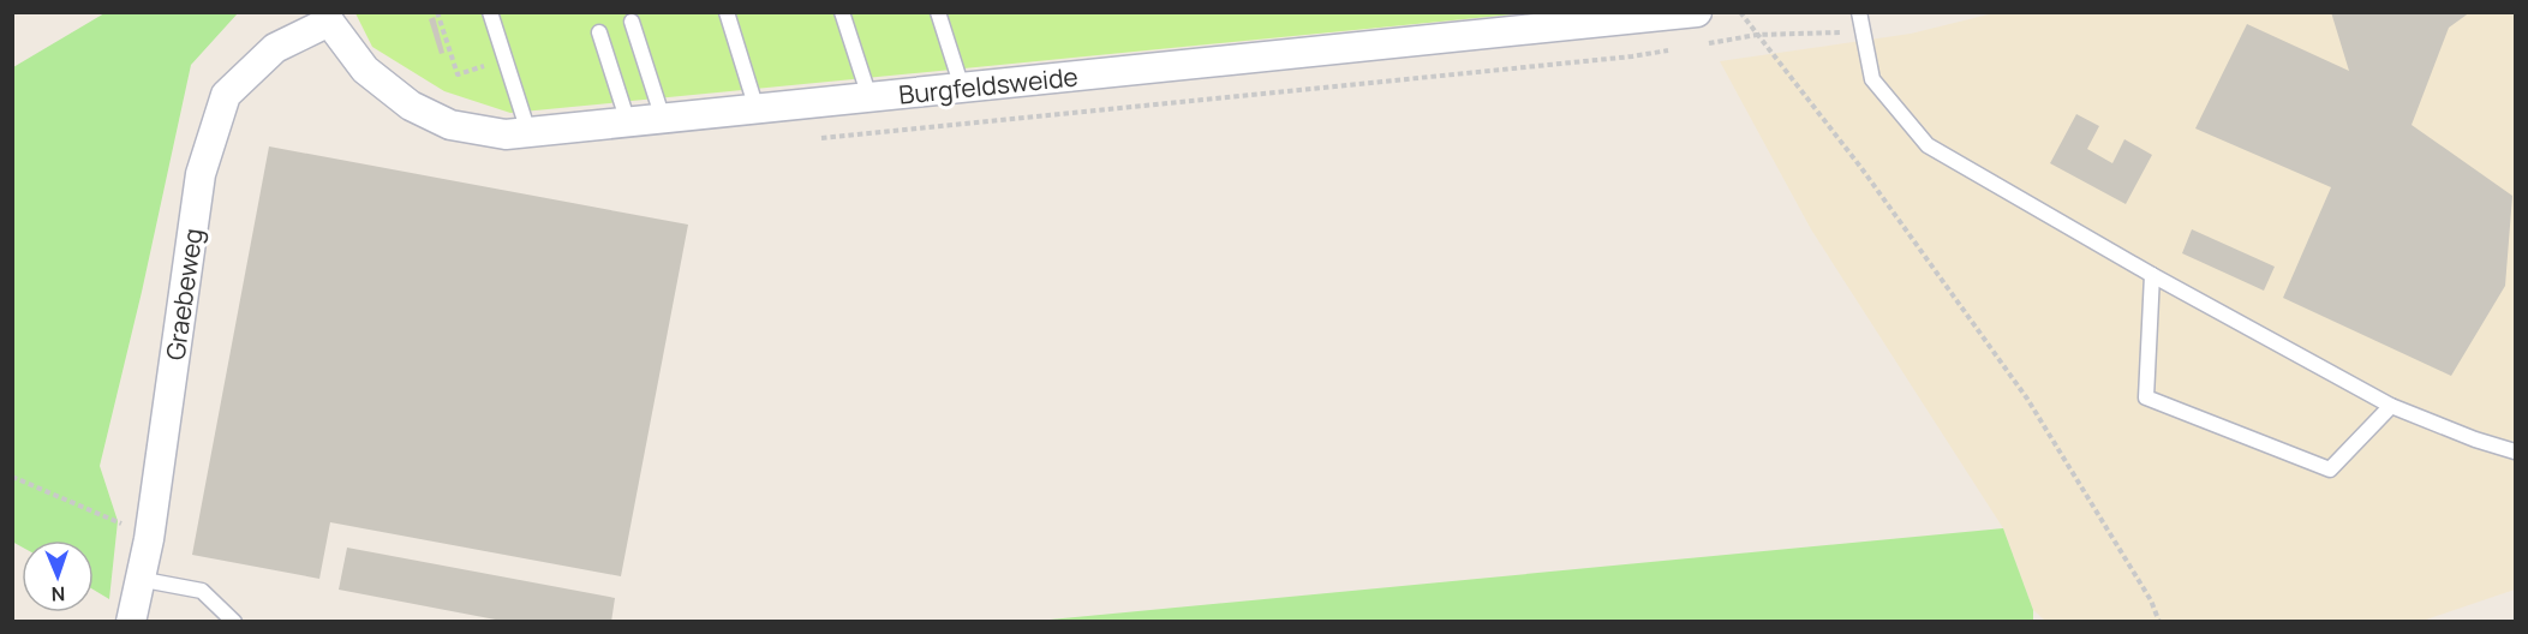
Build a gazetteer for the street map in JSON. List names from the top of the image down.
{
  "streets": {
    "street": ["Burgfeldsweide", "Graebeweg"]
  },
  "crossings": [
    ["Burgfeldsweide", "Graebeweg"]
  ],
  "north": "bottom"
}
